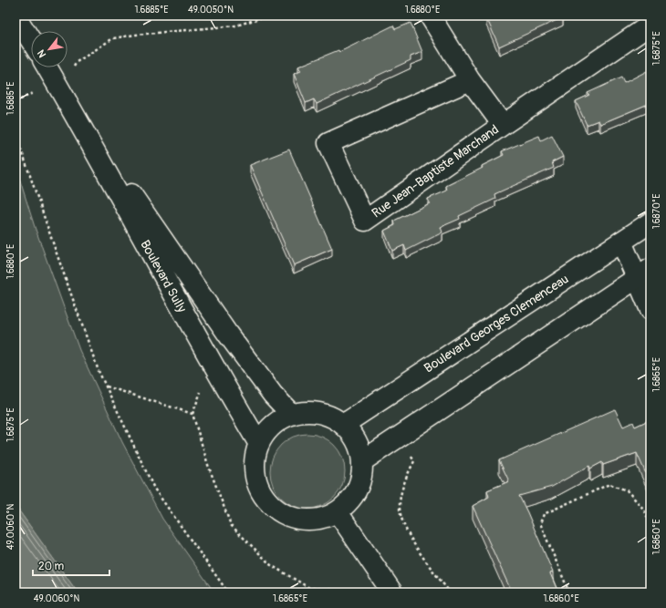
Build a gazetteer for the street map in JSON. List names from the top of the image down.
{
  "streets": {
    "main road": ["Rue Jean-Baptiste Marchand", "Boulevard Sully", "Boulevard Georges Clemenceau"]
  },
  "crossings": [
    ["Boulevard Sully", "Boulevard Georges Clemenceau"]
  ],
  "scale_bar": "20 m",
  "north": "bottom left",
  "coordinates": [
    "1.6885°E",
    "49.0050°N",
    "1.6880°E",
    "1.6875°E",
    "1.6870°E",
    "1.6865°E",
    "49.0060°N",
    "1.6860°E"
  ]
}
